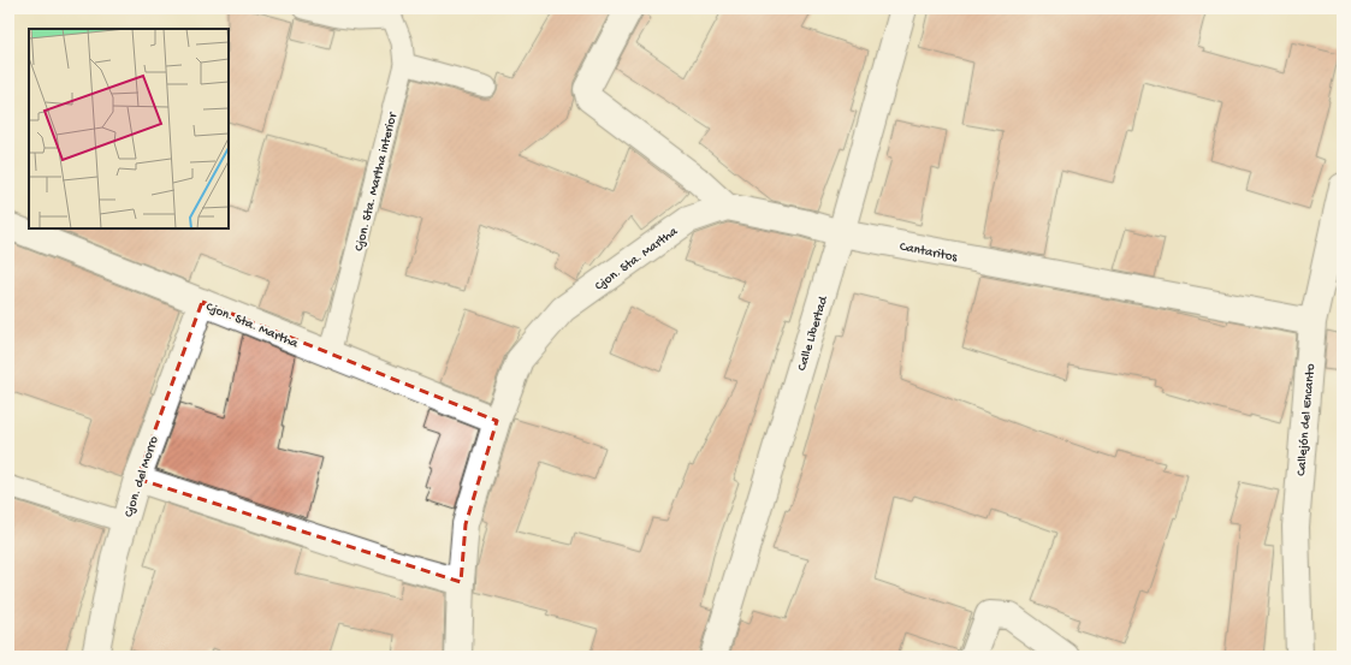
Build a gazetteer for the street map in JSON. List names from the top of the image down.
{
  "streets": {
    "street": [
      "Cantaritos",
      "Cjon. Sta. Martha",
      "Calle Libertad",
      "Callejón del Encanto",
      "Cjon. del Morro"
    ],
    "lane": ["Cjon. Sta. Martha interior"]
  },
  "crossings": [
    ["Cjon. Sta. Martha interior", "Cjon. Sta. Martha"],
    ["Cantaritos", "Cjon. Sta. Martha"],
    ["Cantaritos", "Calle Libertad"],
    ["Cantaritos", "Callejón del Encanto"],
    ["Cjon. Sta. Martha", "Cjon. del Morro"]
  ]
}
